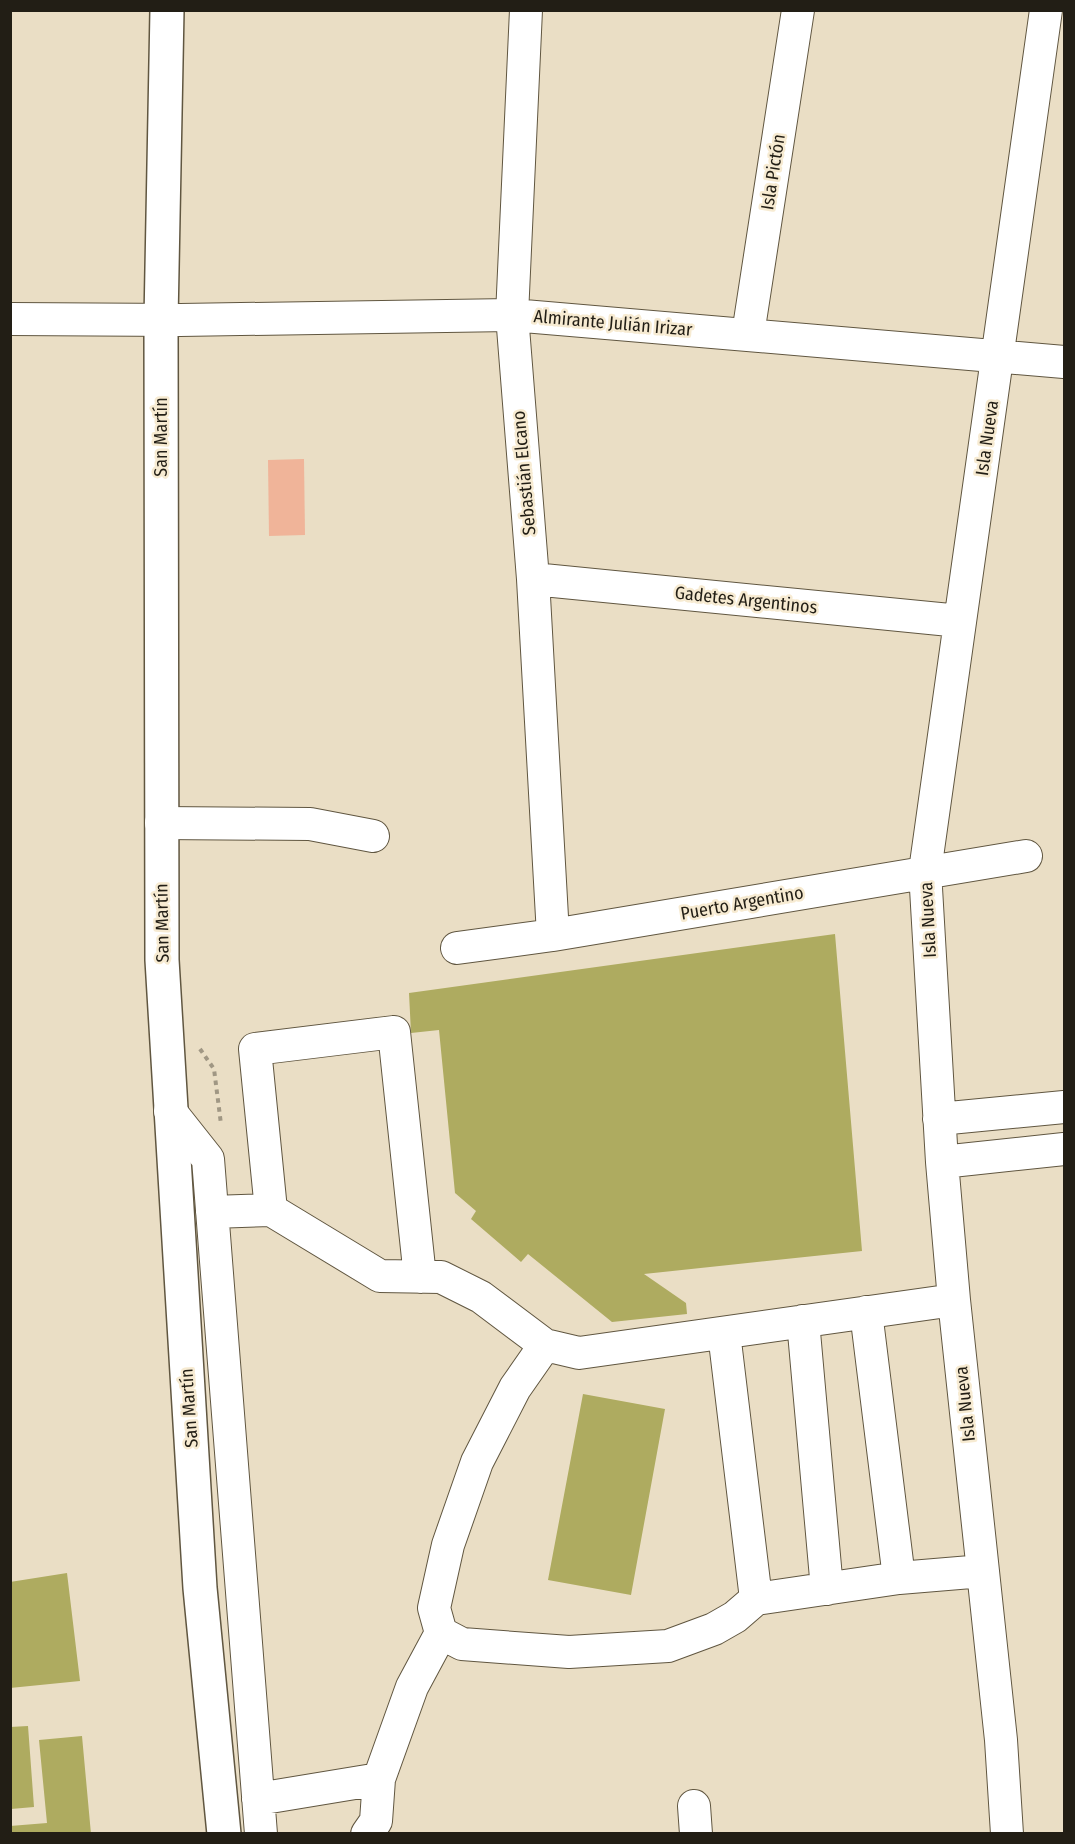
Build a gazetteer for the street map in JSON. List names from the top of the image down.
{
  "streets": {
    "main road": ["San Martín"],
    "street": [
      "Isla Pictón",
      "Almirante Julián Irizar",
      "Isla Nueva",
      "Sebastián Elcano",
      "Gadetes Argentinos",
      "Puerto Argentino"
    ]
  },
  "crossings": [
    ["Isla Pictón", "Almirante Julián Irizar"],
    ["Almirante Julián Irizar", "San Martín"],
    ["Almirante Julián Irizar", "Isla Nueva"],
    ["Almirante Julián Irizar", "Sebastián Elcano"],
    ["Isla Nueva", "Gadetes Argentinos"],
    ["Isla Nueva", "Puerto Argentino"],
    ["Sebastián Elcano", "Gadetes Argentinos"],
    ["Sebastián Elcano", "Puerto Argentino"]
  ]
}
